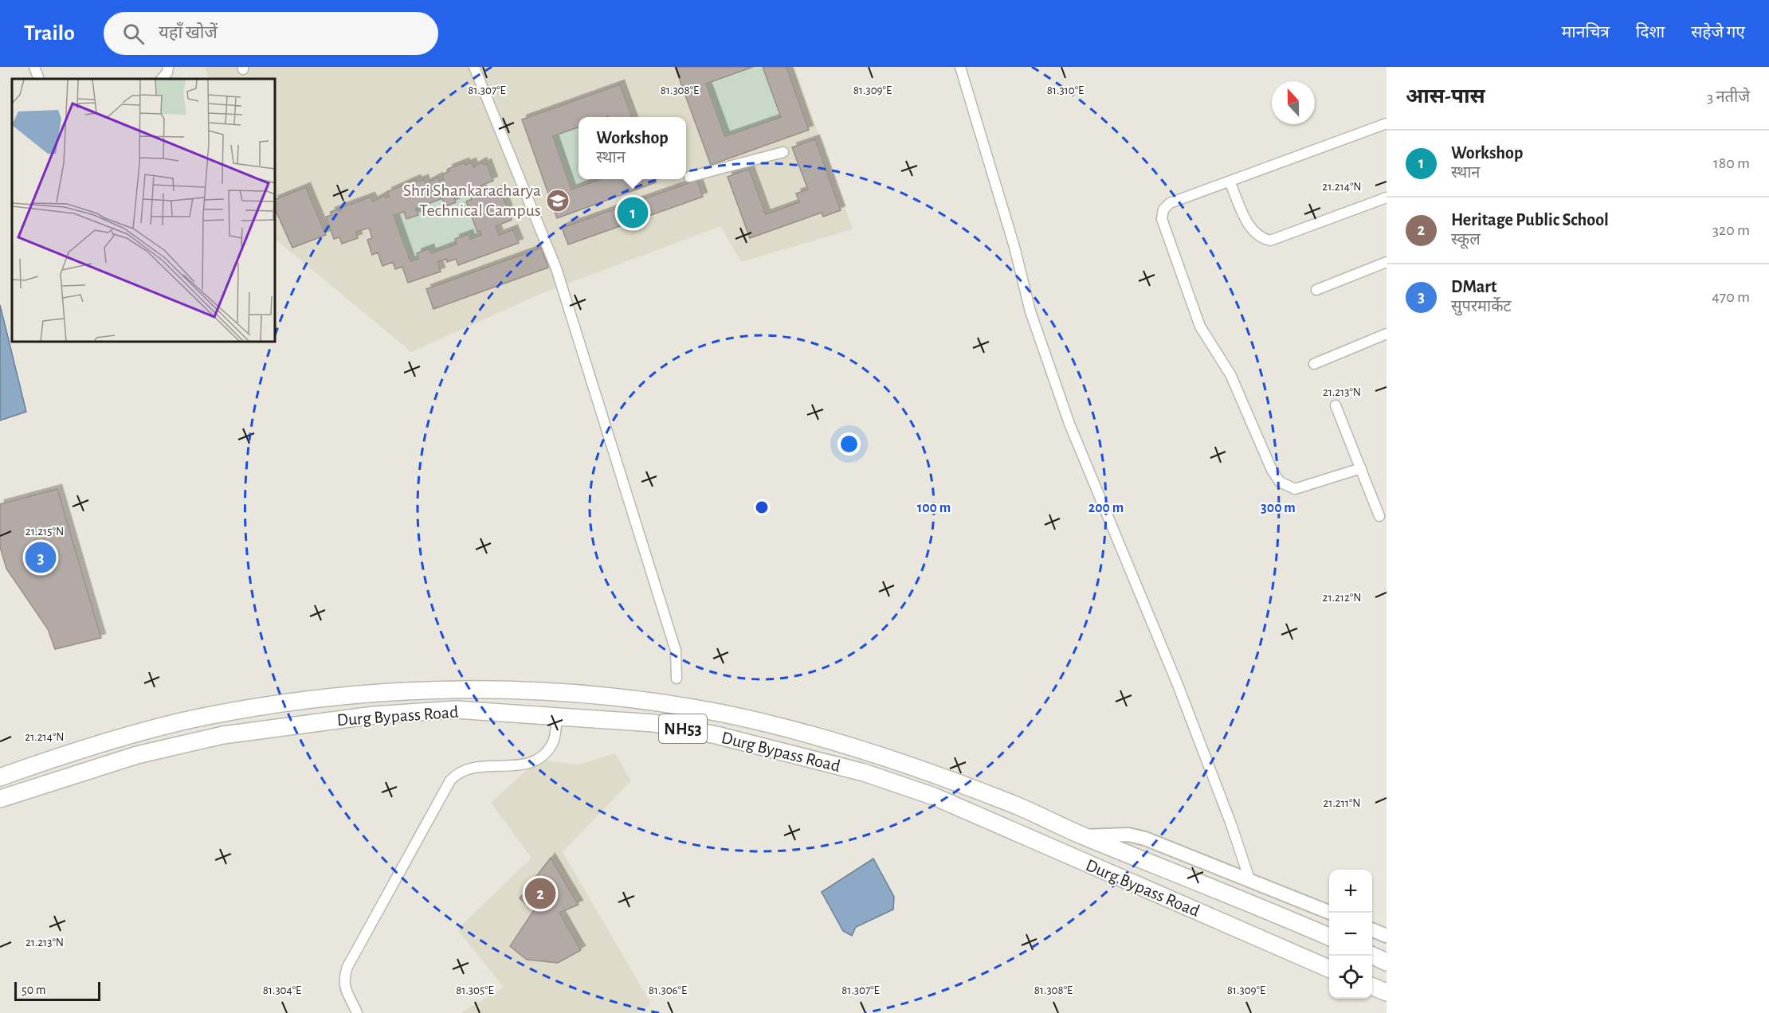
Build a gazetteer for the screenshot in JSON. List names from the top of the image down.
{
  "streets": {
    "highway": ["Durg Bypass Road", "NH53"]
  },
  "places": {
    "school or university": ["Shri Shankaracharya Technical Campus"]
  },
  "scale_bar": "50 m",
  "north": "top",
  "page": {
    "header": "Trailo",
    "search": "यहाँ खोजें",
    "nav": ["मानचित्र", "दिशा", "सहेजे गए"],
    "heading": ["आस-पास", "3 नतीजे"],
    "popup": ["Workshop", "स्थान"],
    "list": [
      {
        "mark": "1",
        "name": "Workshop",
        "note": "स्थान",
        "value": "180 m"
      },
      {
        "mark": "2",
        "name": "Heritage Public School",
        "note": "स्कूल",
        "value": "320 m"
      },
      {
        "mark": "3",
        "name": "DMart",
        "note": "सुपरमार्केट",
        "value": "470 m"
      }
    ],
    "pins": ["1", "3", "2"],
    "map_buttons": ["+", "−"],
    "scale": "50 m"
  },
  "coordinates": [
    "81.307°E",
    "81.308°E",
    "81.309°E",
    "81.310°E",
    "21.214°N",
    "21.213°N",
    "21.215°N",
    "21.212°N",
    "21.211°N",
    "81.304°E",
    "81.305°E",
    "81.306°E"
  ],
  "rings": ["100 m", "200 m", "300 m"]
}
